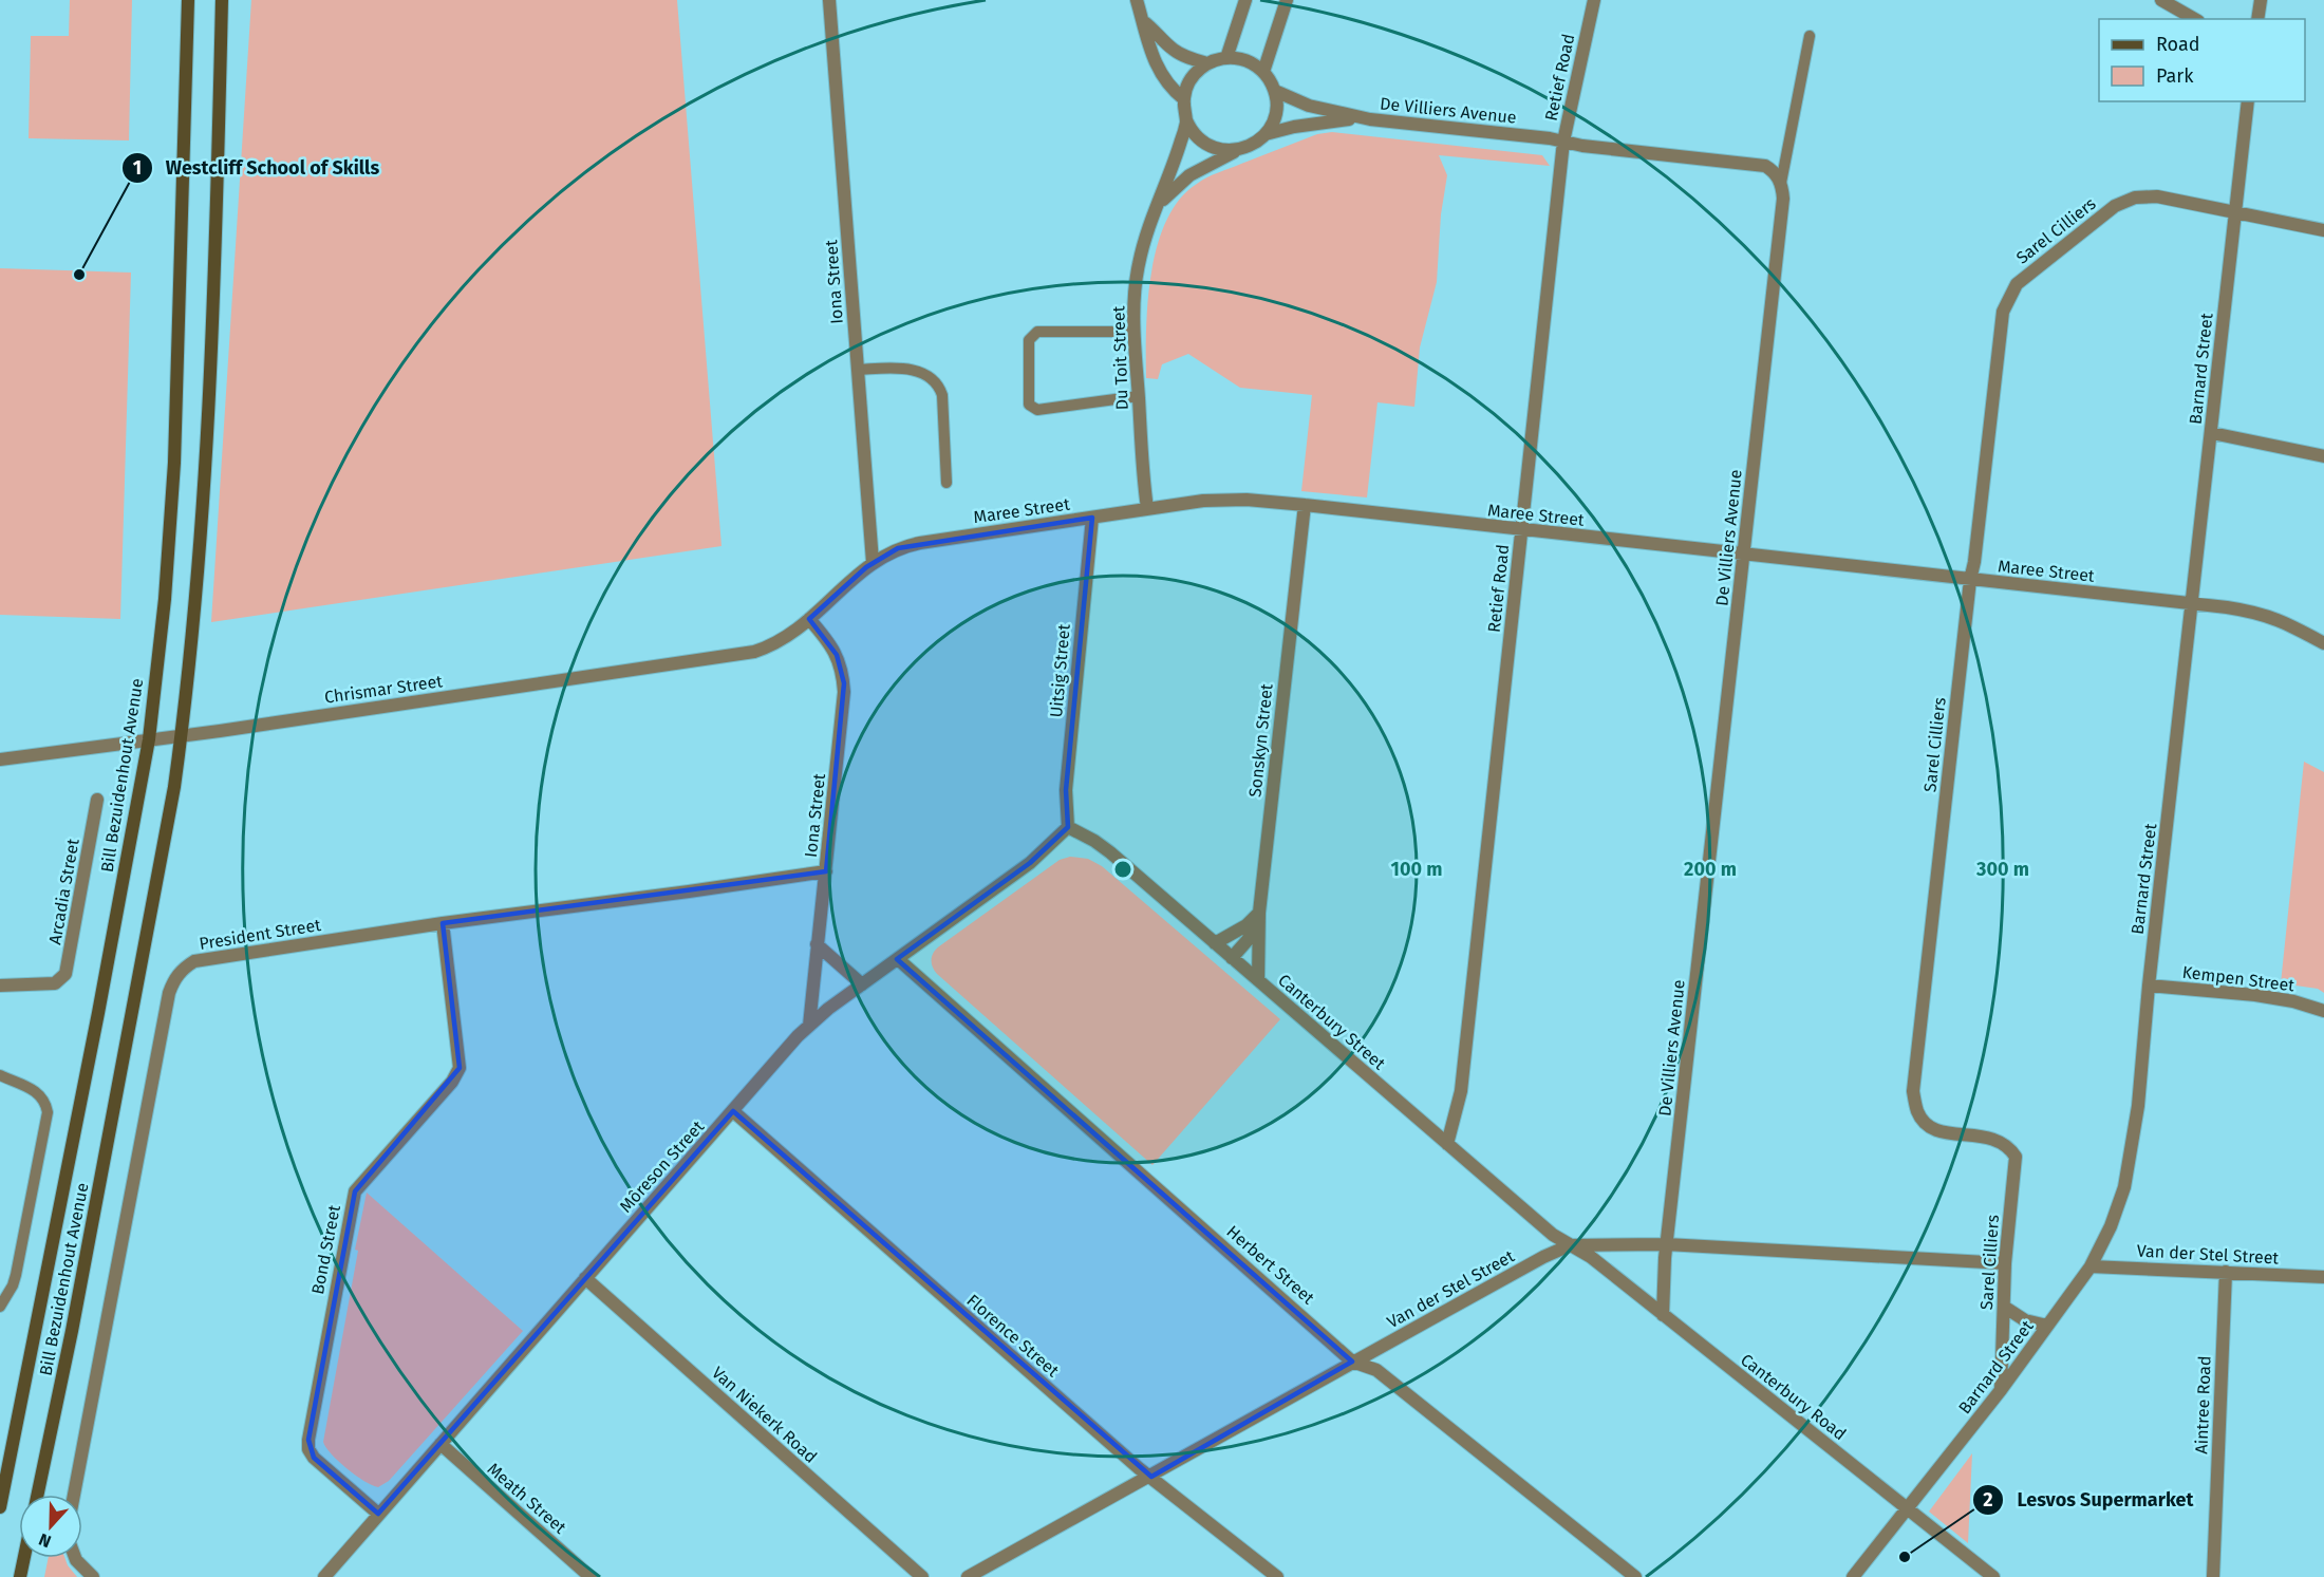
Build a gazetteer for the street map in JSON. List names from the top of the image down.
{
  "streets": {
    "main road": ["Bill Bezuidenhout Avenue"],
    "street": [
      "Retief Road",
      "De Villiers Avenue",
      "Sarel Cilliers",
      "Iona Street",
      "Du Toit Street",
      "Barnard Street",
      "Maree Street",
      "Uitsig Street",
      "Chrismar Street",
      "Sonskyn Street",
      "Arcadia Street",
      "President Street",
      "Kempen Street",
      "Canterbury Street",
      "Môreson Street",
      "Bond Street",
      "Van der Stel Street",
      "Herbert Street",
      "Florence Street",
      "Canterbury Road",
      "Aintree Road",
      "Van Niekerk Road",
      "Meath Street"
    ]
  },
  "crossings": [
    ["Retief Road", "De Villiers Avenue"],
    ["Retief Road", "Maree Street"],
    ["Retief Road", "Canterbury Street"],
    ["De Villiers Avenue", "Du Toit Street"],
    ["De Villiers Avenue", "Maree Street"],
    ["De Villiers Avenue", "Van der Stel Street"],
    ["De Villiers Avenue", "Canterbury Road"],
    ["Sarel Cilliers", "Barnard Street"],
    ["Sarel Cilliers", "Maree Street"],
    ["Sarel Cilliers", "Van der Stel Street"],
    ["Iona Street", "Maree Street"],
    ["Iona Street", "President Street"],
    ["Iona Street", "Môreson Street"],
    ["Du Toit Street", "Maree Street"],
    ["Barnard Street", "Maree Street"],
    ["Barnard Street", "Kempen Street"],
    ["Barnard Street", "Van der Stel Street"],
    ["Barnard Street", "Canterbury Road"],
    ["Maree Street", "Uitsig Street"],
    ["Maree Street", "Chrismar Street"],
    ["Maree Street", "Sonskyn Street"],
    ["Uitsig Street", "Canterbury Street"],
    ["Uitsig Street", "Môreson Street"],
    ["Chrismar Street", "Bill Bezuidenhout Avenue"],
    ["Sonskyn Street", "Canterbury Street"],
    ["President Street", "Bond Street"],
    ["Canterbury Street", "Môreson Street"],
    ["Canterbury Street", "Van der Stel Street"],
    ["Canterbury Street", "Canterbury Road"],
    ["Môreson Street", "Bond Street"],
    ["Môreson Street", "Herbert Street"],
    ["Môreson Street", "Florence Street"],
    ["Môreson Street", "Van Niekerk Road"],
    ["Môreson Street", "Meath Street"],
    ["Van der Stel Street", "Herbert Street"],
    ["Van der Stel Street", "Florence Street"],
    ["Van der Stel Street", "Canterbury Road"],
    ["Van der Stel Street", "Aintree Road"]
  ],
  "places": ["Westcliff School of Skills", "Lesvos Supermarket"],
  "legend": ["Road", "Park"],
  "north": "bottom",
  "rings": ["100 m", "200 m", "300 m"]
}
